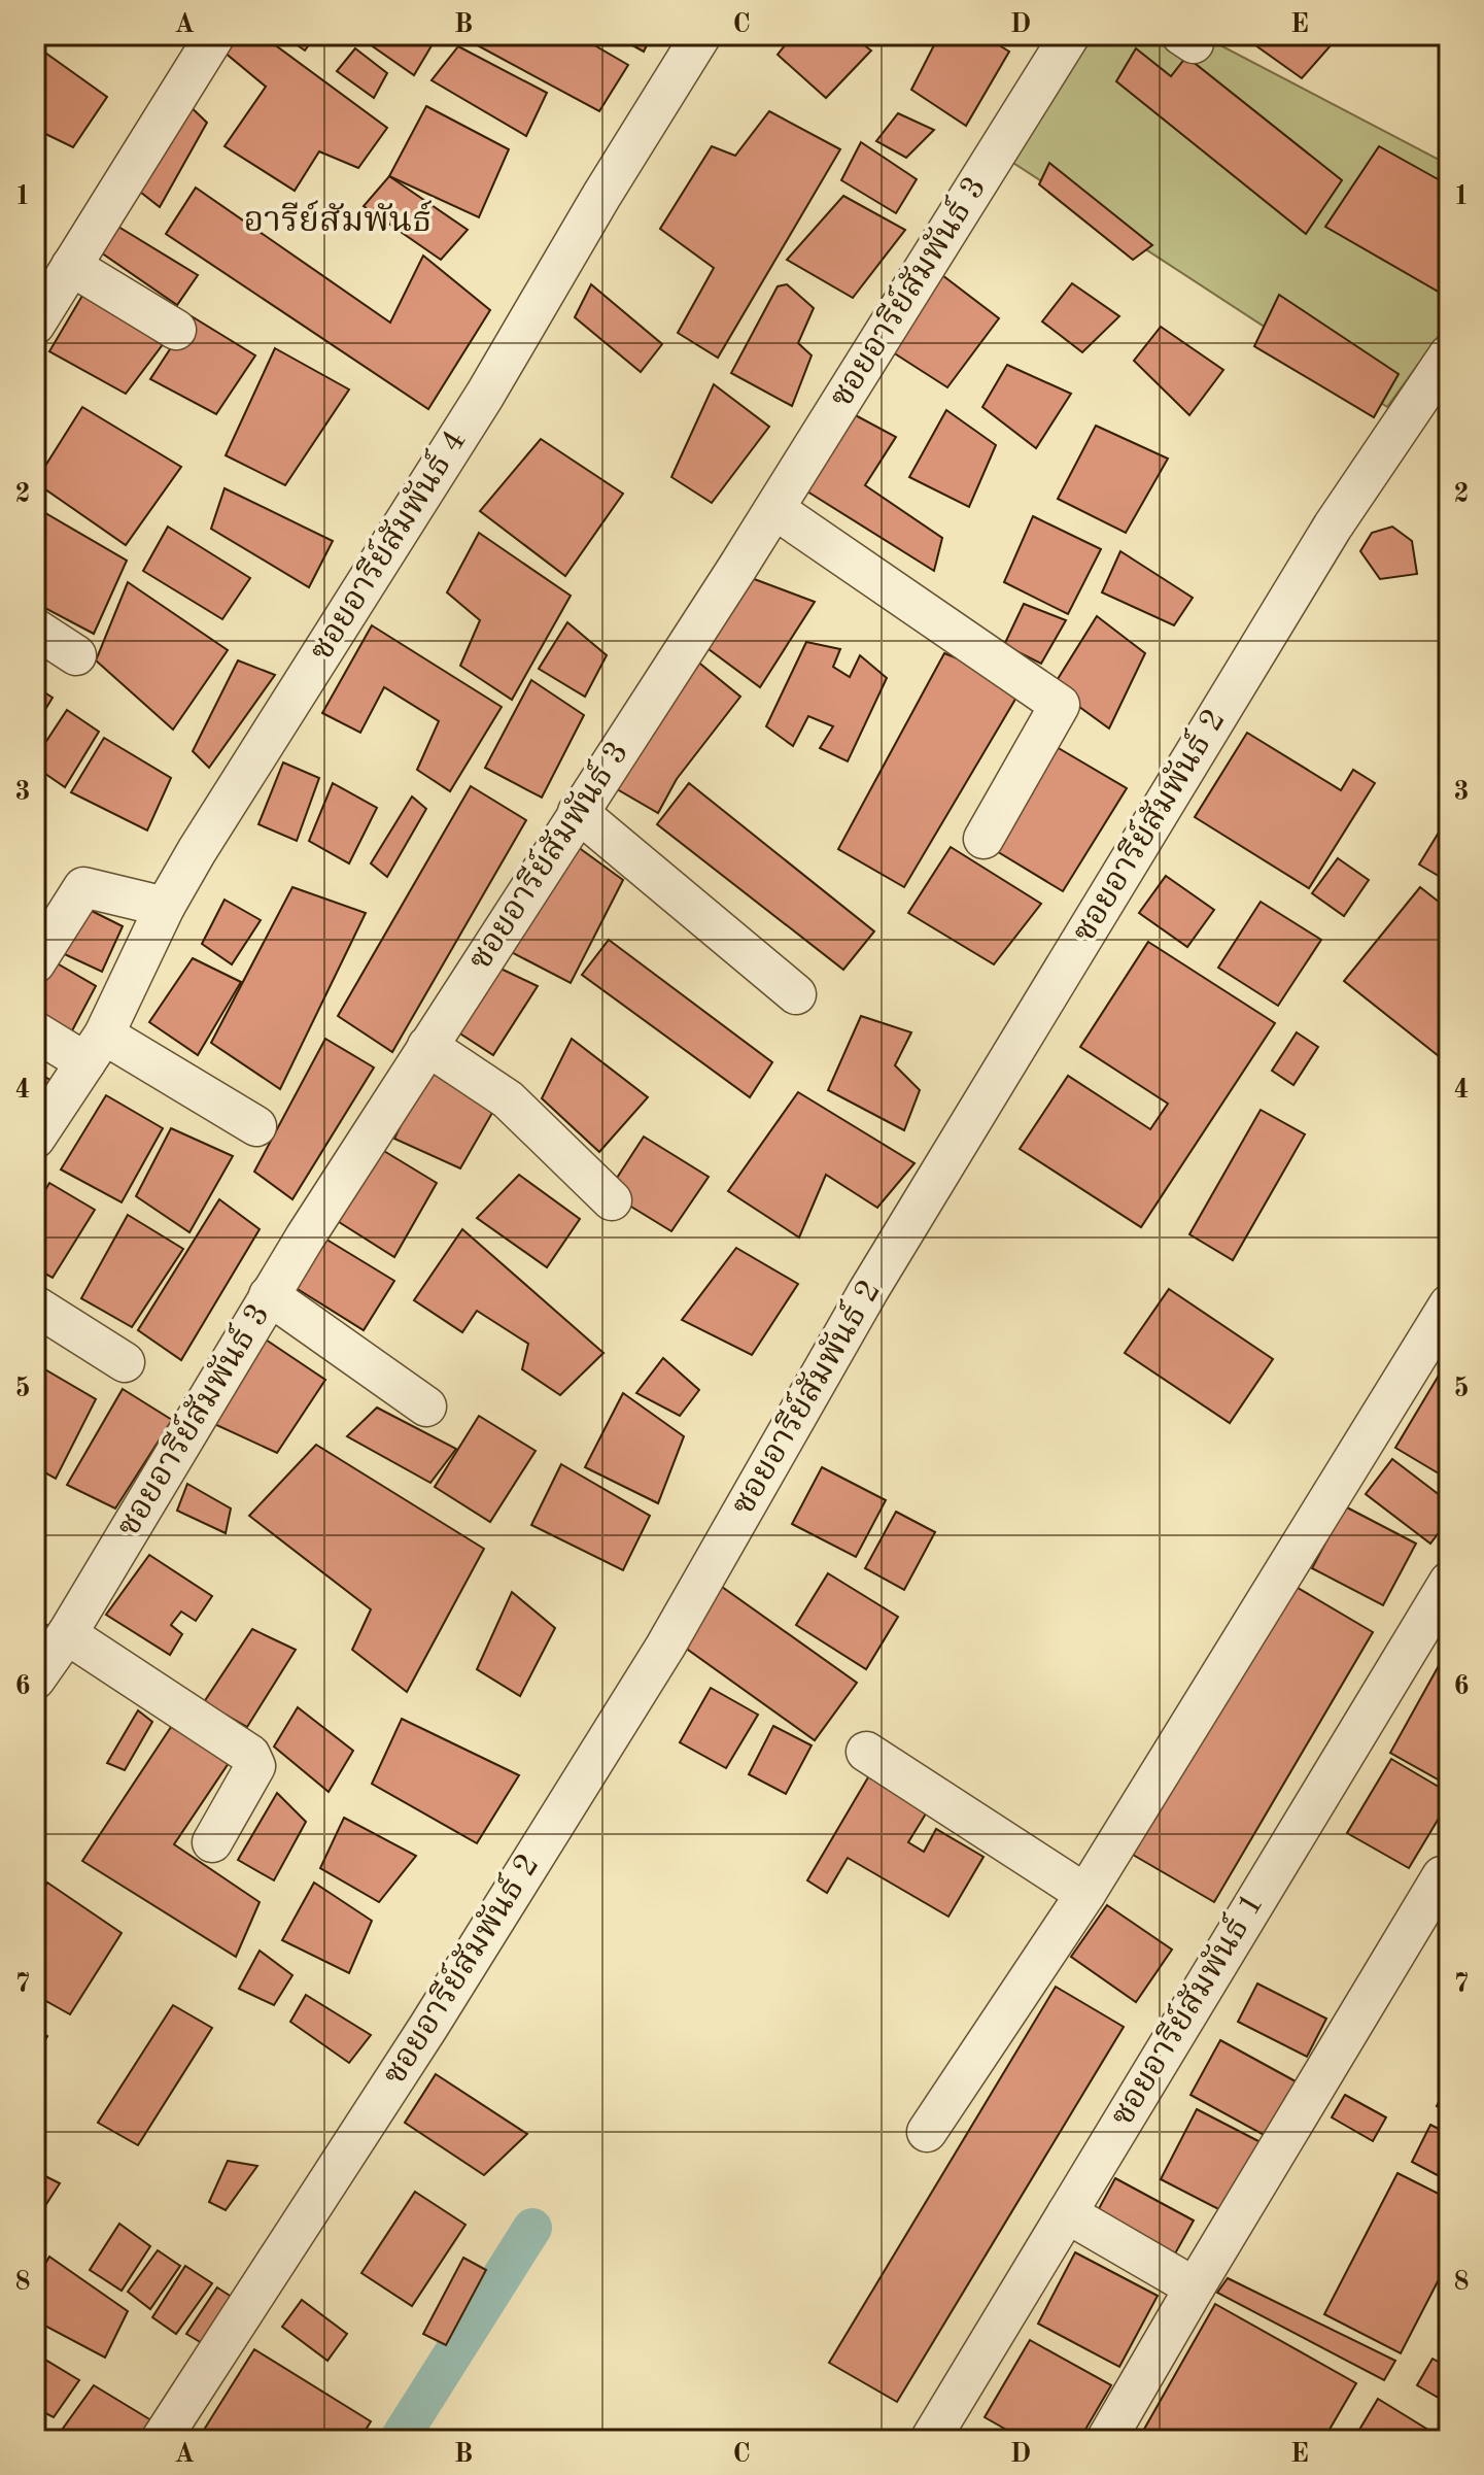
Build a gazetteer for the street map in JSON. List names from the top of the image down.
{
  "streets": {
    "street": [
      "ซอยอารีย์สัมพันธ์ 3",
      "ซอยอารีย์สัมพันธ์ 4",
      "ซอยอารีย์สัมพันธ์ 2",
      "ซอยอารีย์สัมพันธ์ 1"
    ]
  },
  "districts": ["อารีย์สัมพันธ์"],
  "grid": {
    "columns": [
      "A",
      "B",
      "C",
      "D",
      "E"
    ],
    "rows": [
      "1",
      "2",
      "3",
      "4",
      "5",
      "6",
      "7",
      "8"
    ]
  }
}
